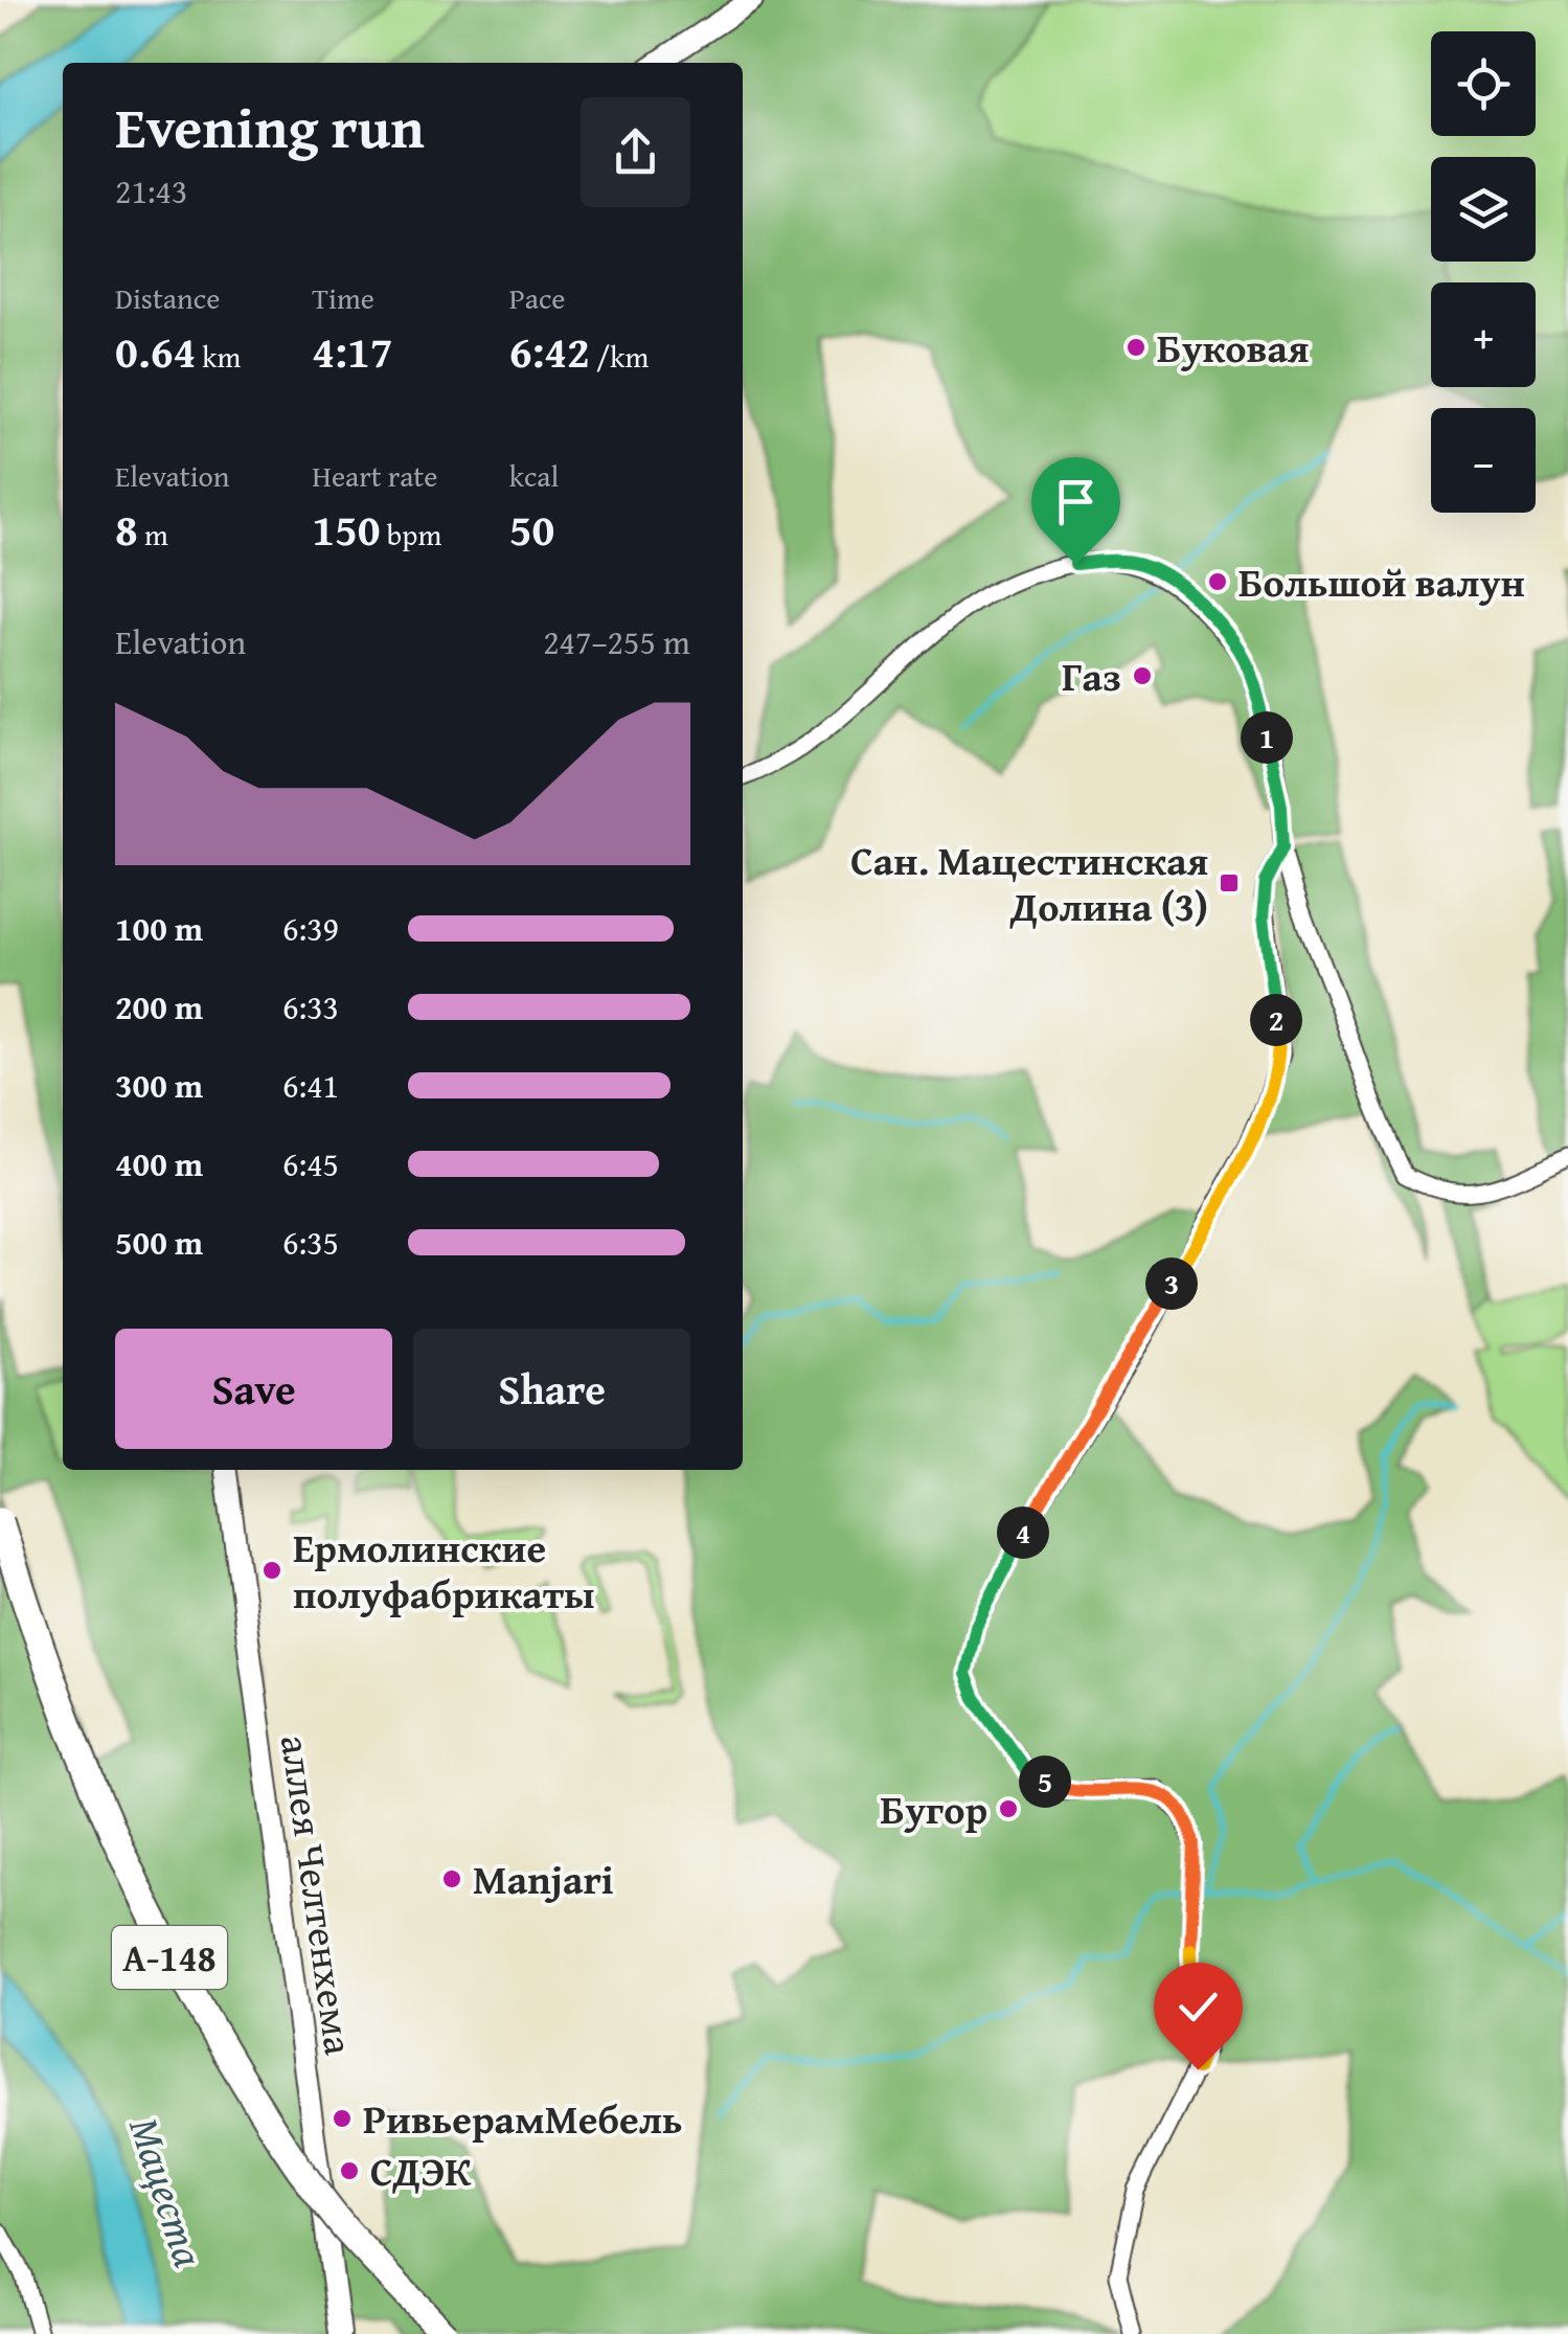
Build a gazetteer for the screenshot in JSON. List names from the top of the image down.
{
  "streets": {
    "highway": ["А-148"],
    "main road": ["аллея Челтенхема"]
  },
  "water": ["Мацеста"],
  "places": {
    "other": [
      "Буковая",
      "Большой валун",
      "Газ",
      "Ермолинские полуфабрикаты",
      "Бугор",
      "Manjari",
      "РивьерамМебель",
      "СДЭК"
    ],
    "transit": ["Сан. Мацестинская Долина (3)"]
  },
  "page": {
    "map_buttons": ["+", "−"],
    "heading": ["Evening run", "21:43"],
    "stats": [
      ["Distance", "0.64 km"],
      ["Time", "4:17"],
      ["Pace", "6:42 /km"],
      ["Elevation", "8 m"],
      ["Heart rate", "150 bpm"],
      ["kcal", "50"]
    ],
    "chart": ["Elevation", "247–255 m"],
    "pins": [
      "1",
      "2",
      "3",
      "4",
      "5"
    ],
    "list": [
      {
        "name": "100 m",
        "note": "6:39"
      },
      {
        "name": "200 m",
        "note": "6:33"
      },
      {
        "name": "300 m",
        "note": "6:41"
      },
      {
        "name": "400 m",
        "note": "6:45"
      },
      {
        "name": "500 m",
        "note": "6:35"
      }
    ],
    "buttons": ["Save", "Share"]
  }
}
